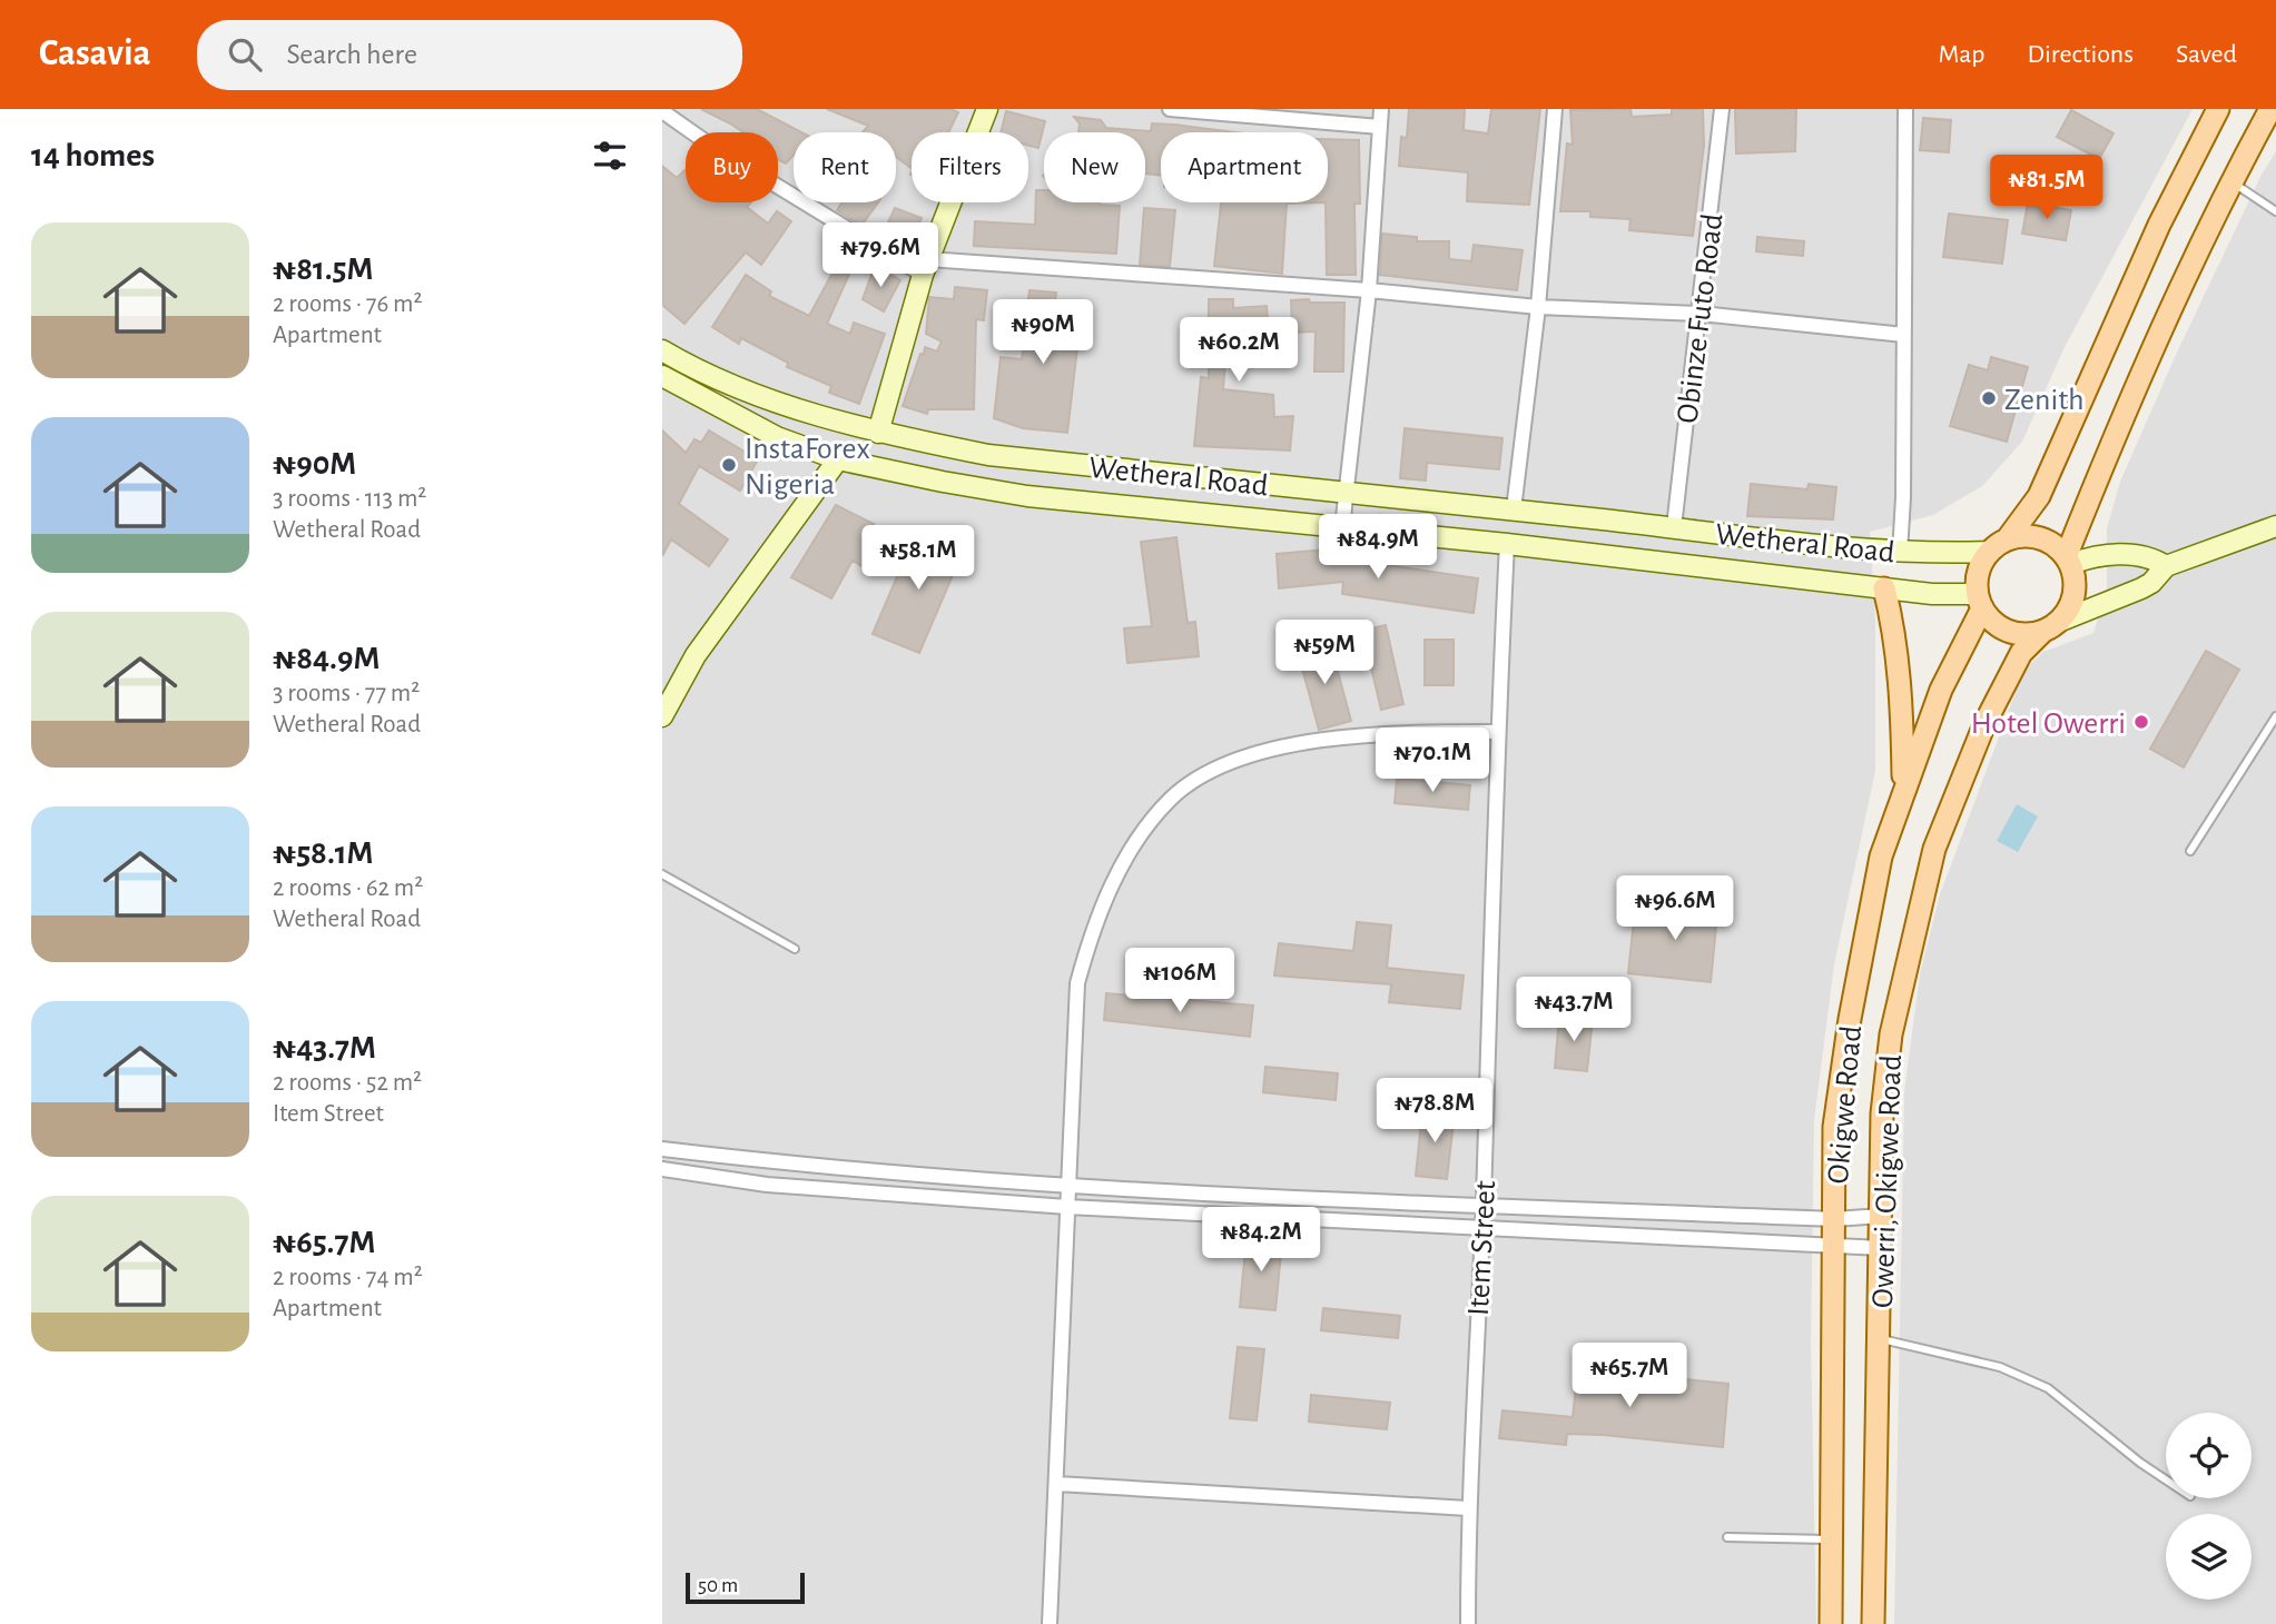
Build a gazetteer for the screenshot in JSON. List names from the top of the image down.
{
  "streets": {
    "main road": ["Wetheral Road", "Okigwe Road", "Owerri, Okigwe Road"],
    "street": ["Obinze Futo Road", "Item Street"]
  },
  "crossings": [
    ["Obinze Futo Road", "Wetheral Road"],
    ["Wetheral Road", "Okigwe Road"],
    ["Wetheral Road", "Owerri, Okigwe Road"],
    ["Wetheral Road", "Item Street"],
    ["Okigwe Road", "Owerri, Okigwe Road"]
  ],
  "places": ["Zenith", "InstaForex Nigeria", "Hotel Owerri"],
  "scale_bar": "50 m",
  "page": {
    "header": "Casavia",
    "search": "Search here",
    "nav": ["Map", "Directions", "Saved"],
    "heading": "14 homes",
    "chip": [
      "Buy",
      "Rent",
      "Filters",
      "New",
      "Apartment"
    ],
    "price": [
      "₦81.5M",
      "₦79.6M",
      "₦90M",
      "₦60.2M",
      "₦84.9M",
      "₦58.1M",
      "₦59M",
      "₦70.1M",
      "₦96.6M",
      "₦106M",
      "₦43.7M",
      "₦78.8M",
      "₦84.2M",
      "₦65.7M"
    ],
    "list": [
      {
        "name": "₦81.5M",
        "note": "2 rooms · 76 m² · Apartment"
      },
      {
        "name": "₦90M",
        "note": "3 rooms · 113 m² · Wetheral Road"
      },
      {
        "name": "₦84.9M",
        "note": "3 rooms · 77 m² · Wetheral Road"
      },
      {
        "name": "₦58.1M",
        "note": "2 rooms · 62 m² · Wetheral Road"
      },
      {
        "name": "₦43.7M",
        "note": "2 rooms · 52 m² · Item Street"
      },
      {
        "name": "₦65.7M",
        "note": "2 rooms · 74 m² · Apartment"
      }
    ],
    "scale": "50 m"
  }
}
